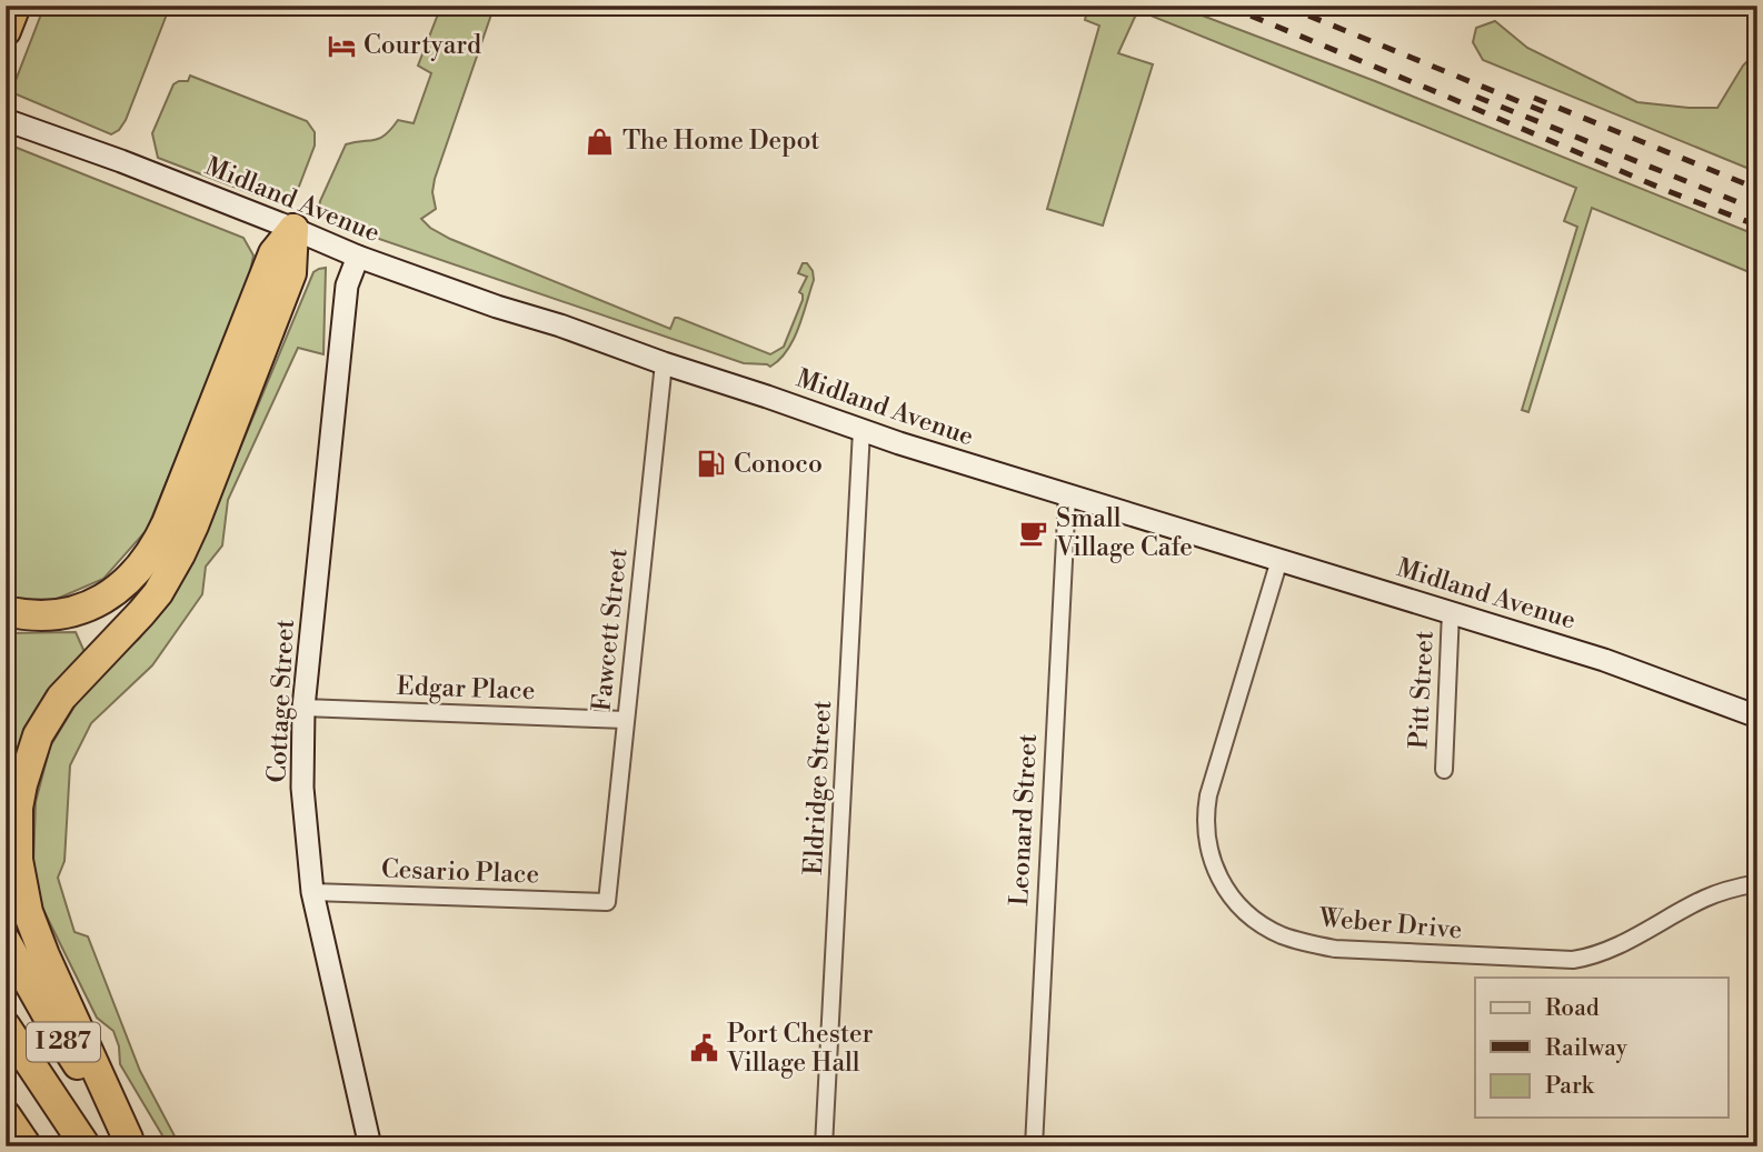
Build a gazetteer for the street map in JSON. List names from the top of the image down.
{
  "streets": {
    "highway": ["I 287"],
    "street": [
      "Midland Avenue",
      "Fawcett Street",
      "Edgar Place",
      "Pitt Street",
      "Cottage Street",
      "Eldridge Street",
      "Leonard Street",
      "Cesario Place",
      "Weber Drive"
    ]
  },
  "crossings": [
    ["Midland Avenue", "Fawcett Street"],
    ["Midland Avenue", "Pitt Street"],
    ["Midland Avenue", "Cottage Street"],
    ["Midland Avenue", "Eldridge Street"],
    ["Midland Avenue", "Leonard Street"],
    ["Midland Avenue", "Weber Drive"],
    ["Fawcett Street", "Edgar Place"],
    ["Fawcett Street", "Cesario Place"],
    ["Edgar Place", "Cottage Street"],
    ["Cottage Street", "Cesario Place"]
  ],
  "places": {
    "hotel": ["Courtyard"],
    "shop": ["The Home Depot"],
    "fuel station": ["Conoco"],
    "cafe": ["Small Village Cafe"],
    "public building": ["Port Chester Village Hall"]
  },
  "legend": ["Road", "Railway", "Park"]
}
